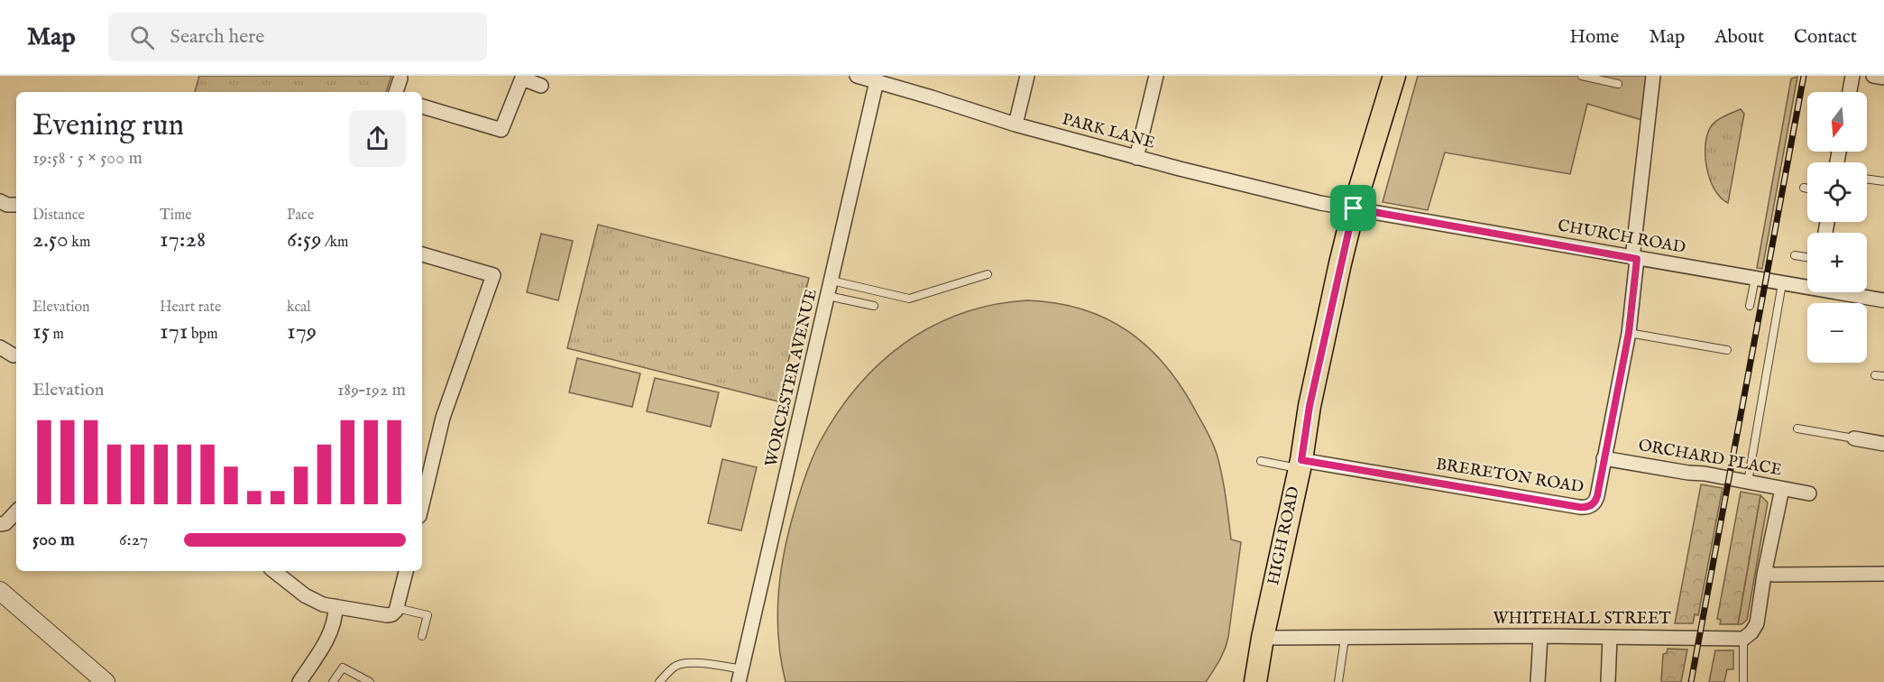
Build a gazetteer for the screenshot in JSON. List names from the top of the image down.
{
  "streets": {
    "main road": ["HIGH ROAD"],
    "street": [
      "PARK LANE",
      "CHURCH ROAD",
      "WORCESTER AVENUE",
      "ORCHARD PLACE",
      "BRERETON ROAD",
      "WHITEHALL STREET"
    ]
  },
  "crossings": [
    ["PARK LANE", "CHURCH ROAD"],
    ["PARK LANE", "WORCESTER AVENUE"],
    ["PARK LANE", "HIGH ROAD"],
    ["CHURCH ROAD", "BRERETON ROAD"],
    ["CHURCH ROAD", "HIGH ROAD"],
    ["ORCHARD PLACE", "BRERETON ROAD"],
    ["BRERETON ROAD", "HIGH ROAD"],
    ["HIGH ROAD", "WHITEHALL STREET"]
  ],
  "north": "bottom",
  "page": {
    "header": "Map",
    "search": "Search here",
    "nav": [
      "Home",
      "Map",
      "About",
      "Contact"
    ],
    "map_buttons": ["+", "−"],
    "heading": ["Evening run", "19:58 · 5 × 500 m"],
    "stats": [
      ["Distance", "2.50 km"],
      ["Time", "17:28"],
      ["Pace", "6:59 /km"],
      ["Elevation", "15 m"],
      ["Heart rate", "171 bpm"],
      ["kcal", "179"]
    ],
    "chart": ["Elevation", "189–192 m"],
    "list": [
      {
        "name": "500 m",
        "note": "6:27"
      }
    ]
  }
}
